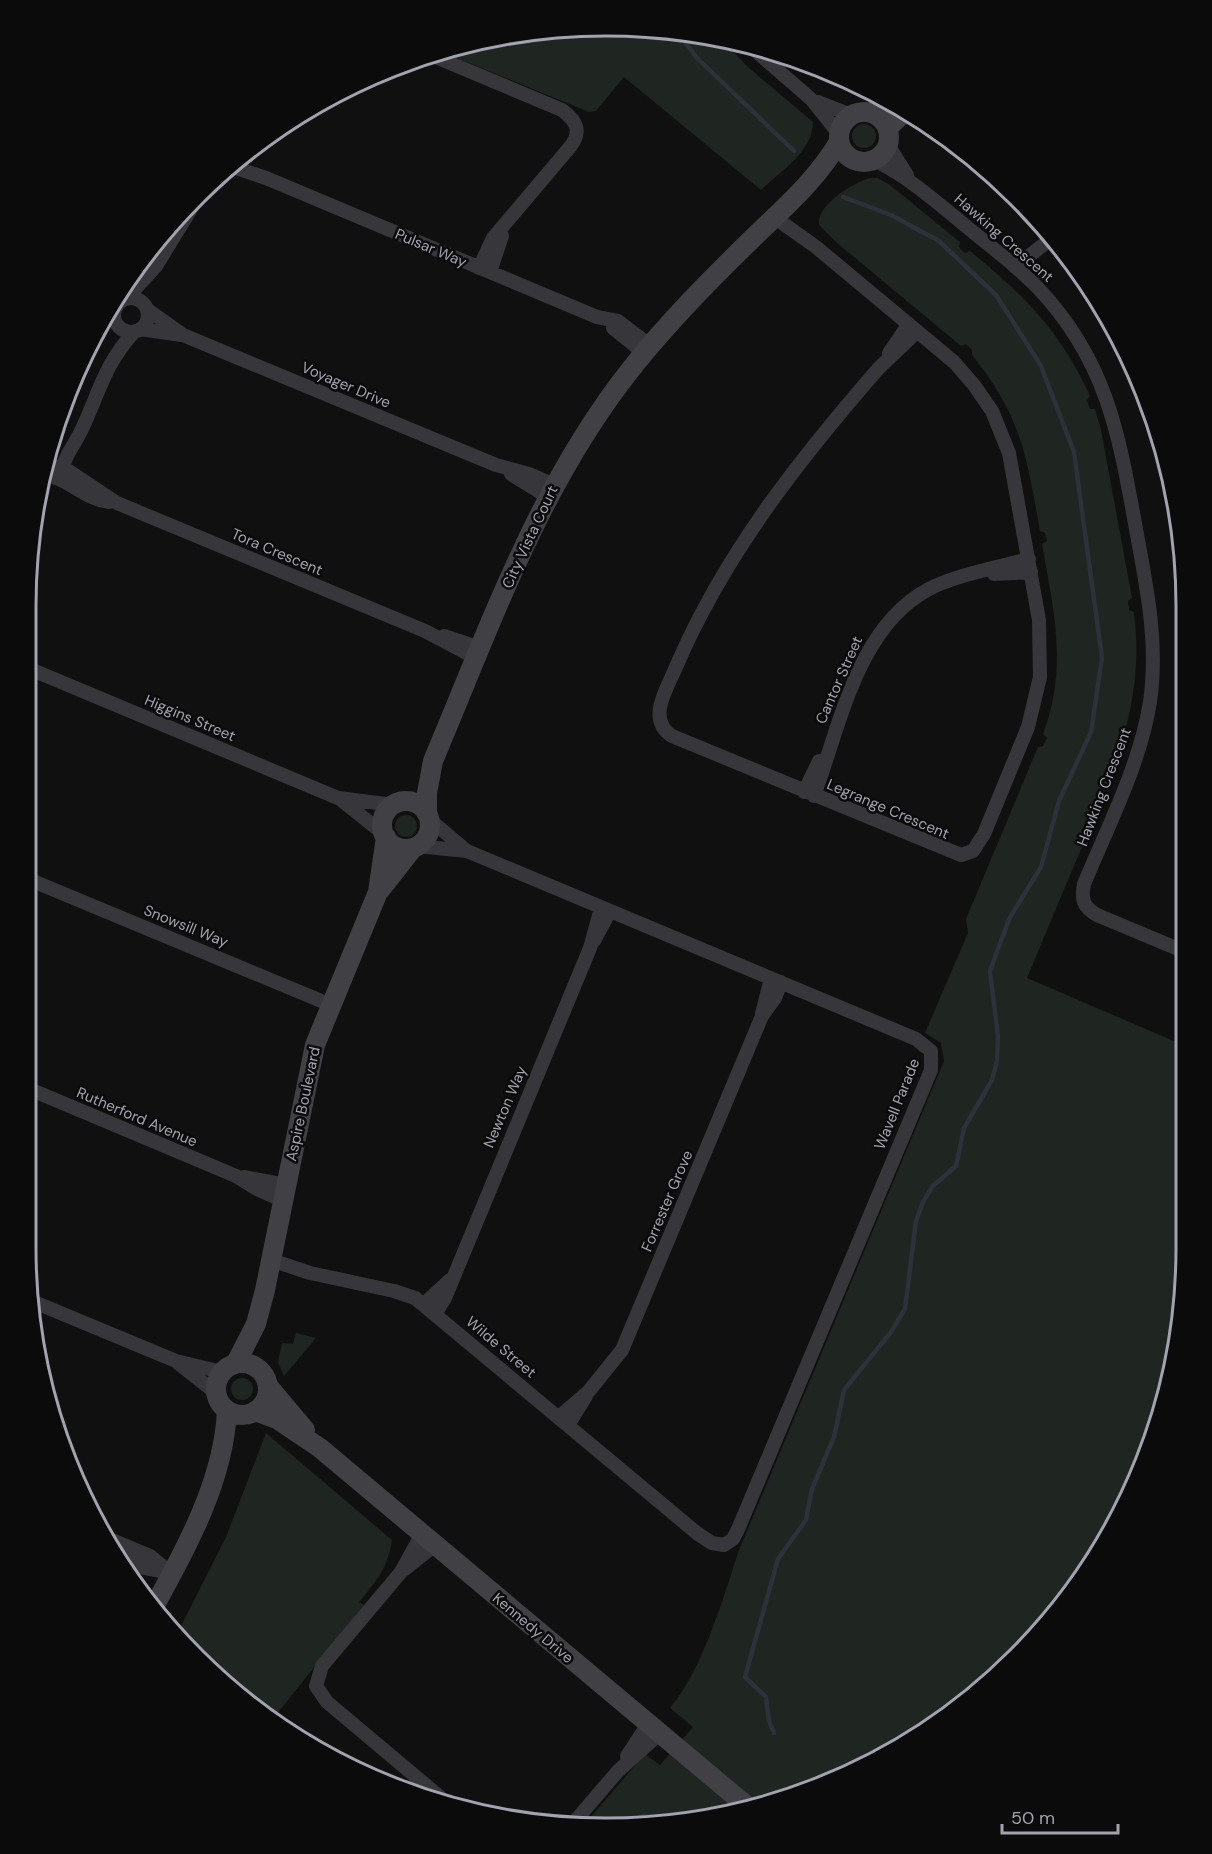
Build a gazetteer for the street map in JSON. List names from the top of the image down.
{
  "streets": {
    "street": [
      "Hawking Crescent",
      "Pulsar Way",
      "Voyager Drive",
      "City Vista Court",
      "Tora Crescent",
      "Cantor Street",
      "Higgins Street",
      "Legrange Crescent",
      "Snowsill Way",
      "Aspire Boulevard",
      "Wavell Parade",
      "Newton Way",
      "Rutherford Avenue",
      "Forrester Grove",
      "Wilde Street",
      "Kennedy Drive"
    ]
  },
  "crossings": [
    ["Pulsar Way", "City Vista Court"],
    ["Voyager Drive", "City Vista Court"],
    ["City Vista Court", "Tora Crescent"],
    ["Cantor Street", "Legrange Crescent"],
    ["Higgins Street", "Aspire Boulevard"],
    ["Higgins Street", "Wavell Parade"],
    ["Snowsill Way", "Aspire Boulevard"],
    ["Aspire Boulevard", "Wavell Parade"],
    ["Aspire Boulevard", "Rutherford Avenue"],
    ["Aspire Boulevard", "Wilde Street"],
    ["Aspire Boulevard", "Kennedy Drive"],
    ["Wavell Parade", "Newton Way"],
    ["Wavell Parade", "Forrester Grove"],
    ["Wavell Parade", "Wilde Street"],
    ["Newton Way", "Wilde Street"],
    ["Forrester Grove", "Wilde Street"]
  ],
  "scale_bar": "50 m"
}
